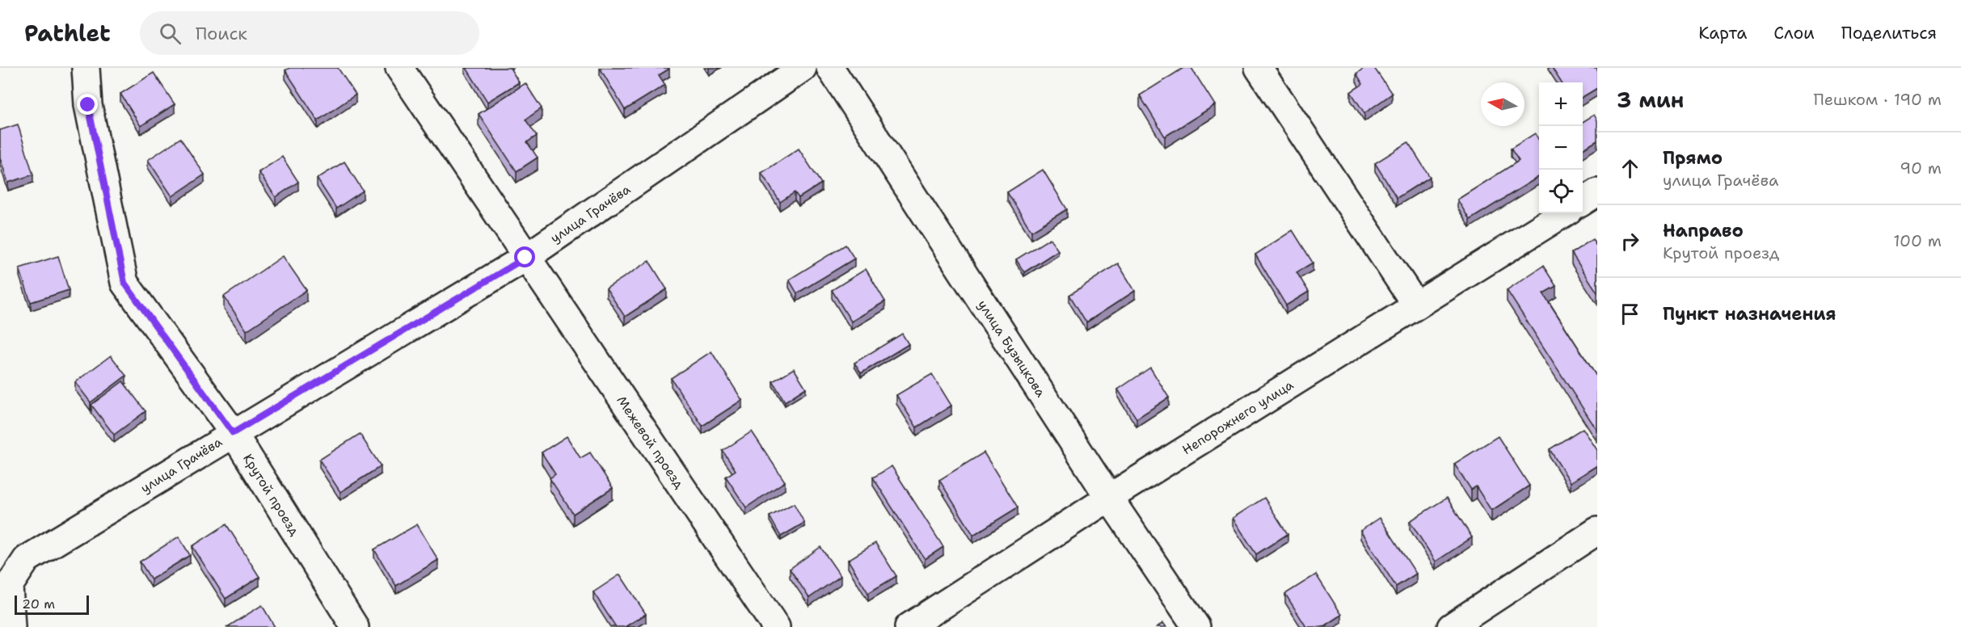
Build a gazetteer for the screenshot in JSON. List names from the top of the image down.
{
  "streets": {
    "street": [
      "улица Грачёва",
      "улица Бузыцкова",
      "Непорожнего улица",
      "Межевой проезд",
      "Крутой проезд"
    ]
  },
  "crossings": [
    ["улица Грачёва", "Межевой проезд"],
    ["улица Грачёва", "Крутой проезд"],
    ["улица Бузыцкова", "Непорожнего улица"]
  ],
  "scale_bar": "20 m",
  "north": "left",
  "page": {
    "header": "Pathlet",
    "search": "Поиск",
    "nav": ["Карта", "Слои", "Поделиться"],
    "heading": ["3 мин", "Пешком · 190 m"],
    "map_buttons": ["+", "−"],
    "list": [
      ["Прямо", "улица Грачёва", "90 m"],
      ["Направо", "Крутой проезд", "100 m"],
      "Пункт назначения"
    ],
    "scale": "20 m"
  }
}
